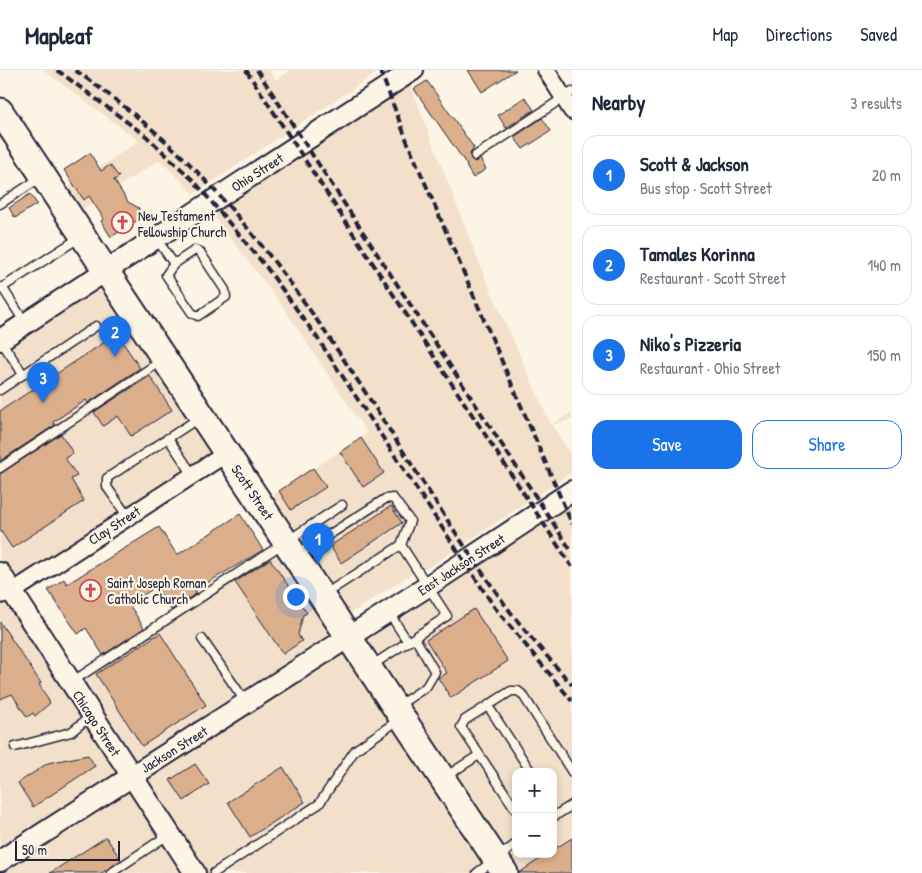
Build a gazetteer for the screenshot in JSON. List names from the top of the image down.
{
  "streets": {
    "main road": ["Scott Street"],
    "street": [
      "Ohio Street",
      "Clay Street",
      "East Jackson Street",
      "Chicago Street",
      "Jackson Street"
    ]
  },
  "crossings": [
    ["Ohio Street", "Scott Street"],
    ["Scott Street", "Clay Street"],
    ["Scott Street", "East Jackson Street"],
    ["Scott Street", "Jackson Street"],
    ["Clay Street", "Chicago Street"],
    ["East Jackson Street", "Jackson Street"],
    ["Chicago Street", "Jackson Street"]
  ],
  "places": {
    "church": ["New Testament Fellowship Church", "Saint Joseph Roman Catholic Church"]
  },
  "scale_bar": "50 m",
  "page": {
    "header": "Mapleaf",
    "nav": ["Map", "Directions", "Saved"],
    "heading": ["Nearby", "3 results"],
    "list": [
      {
        "mark": "1",
        "name": "Scott & Jackson",
        "note": "Bus stop · Scott Street",
        "value": "20 m"
      },
      {
        "mark": "2",
        "name": "Tamales Korinna",
        "note": "Restaurant · Scott Street",
        "value": "140 m"
      },
      {
        "mark": "3",
        "name": "Niko's Pizzeria",
        "note": "Restaurant · Ohio Street",
        "value": "150 m"
      }
    ],
    "pins": ["2", "3", "1"],
    "buttons": ["Save", "Share"],
    "map_buttons": ["+", "−"],
    "scale": "50 m"
  }
}
